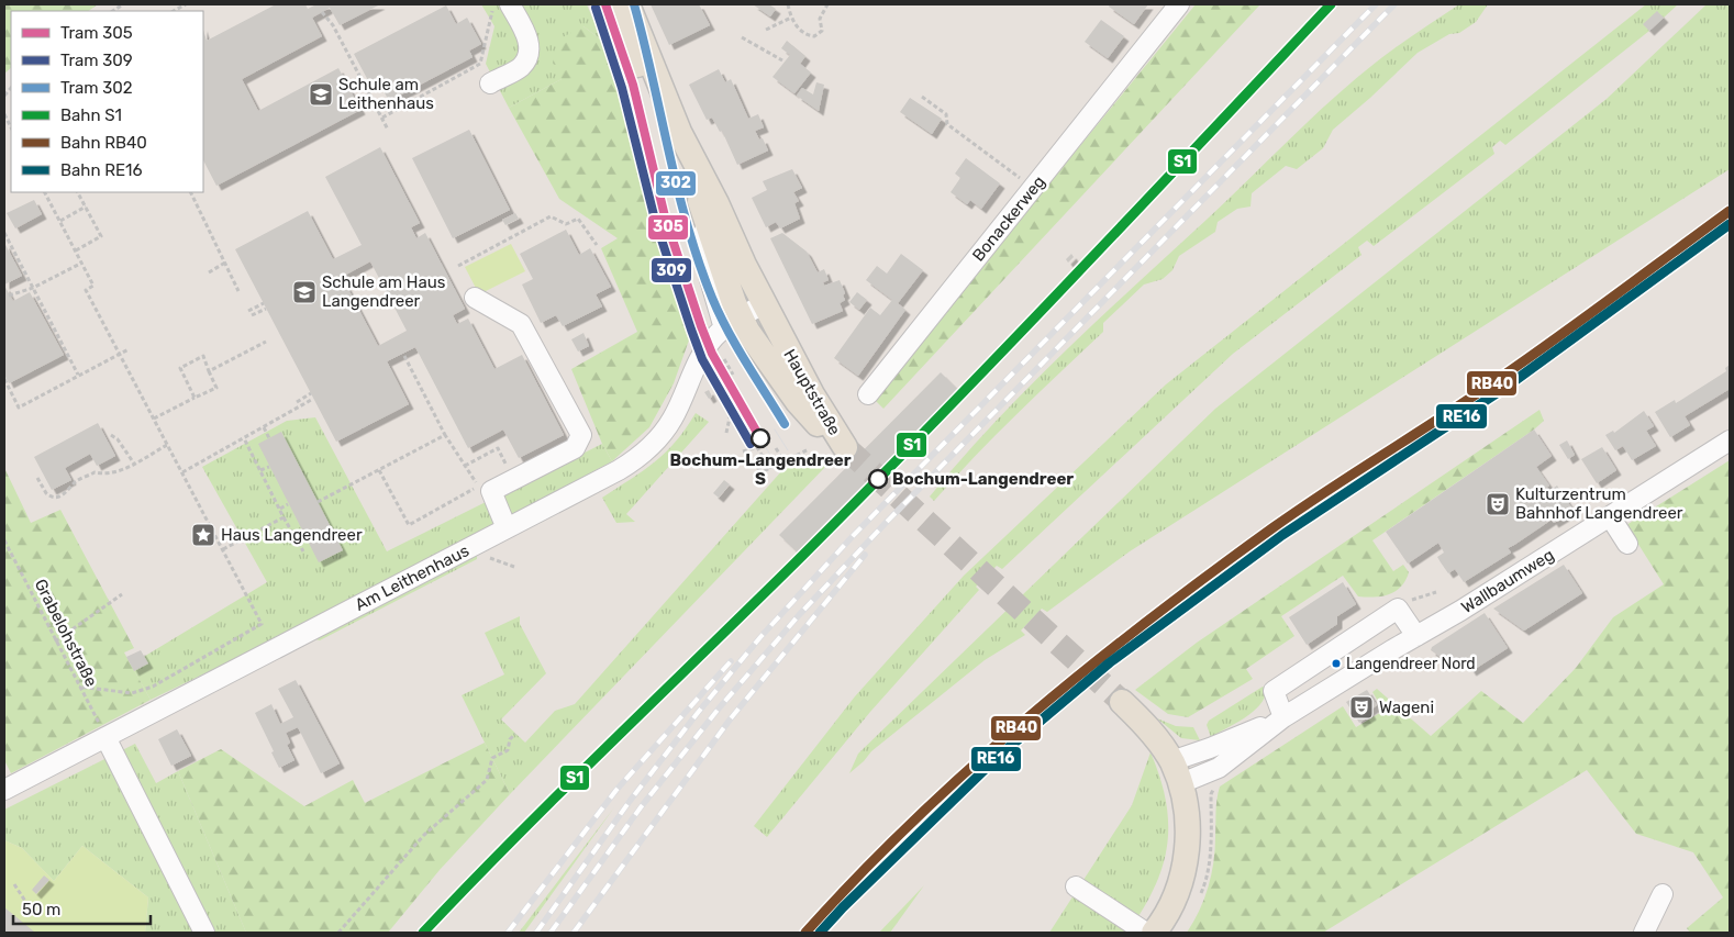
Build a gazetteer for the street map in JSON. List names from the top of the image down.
{
  "streets": {
    "main road": ["Hauptstraße"],
    "street": ["Bonackerweg", "Am Leithenhaus", "Wallbaumweg"],
    "path": ["Grabelohstraße"]
  },
  "crossings": [
    ["Hauptstraße", "Am Leithenhaus"],
    ["Am Leithenhaus", "Grabelohstraße"]
  ],
  "places": {
    "school or university": ["Schule am Leithenhaus", "Schule am Haus Langendreer"],
    "other": ["Bochum-Langendreer S", "Bochum-Langendreer", "Langendreer Nord"],
    "theatre": ["Kulturzentrum Bahnhof Langendreer", "Wageni"],
    "place": ["Haus Langendreer"]
  },
  "lines": [
    "tram line 305",
    "tram line 302",
    "rail line S1",
    "tram line 309",
    "rail line RB40",
    "rail line RE16"
  ],
  "legend": [
    "Tram 305",
    "Tram 309",
    "Tram 302",
    "Bahn S1",
    "Bahn RB40",
    "Bahn RE16"
  ],
  "scale_bar": "50 m"
}
